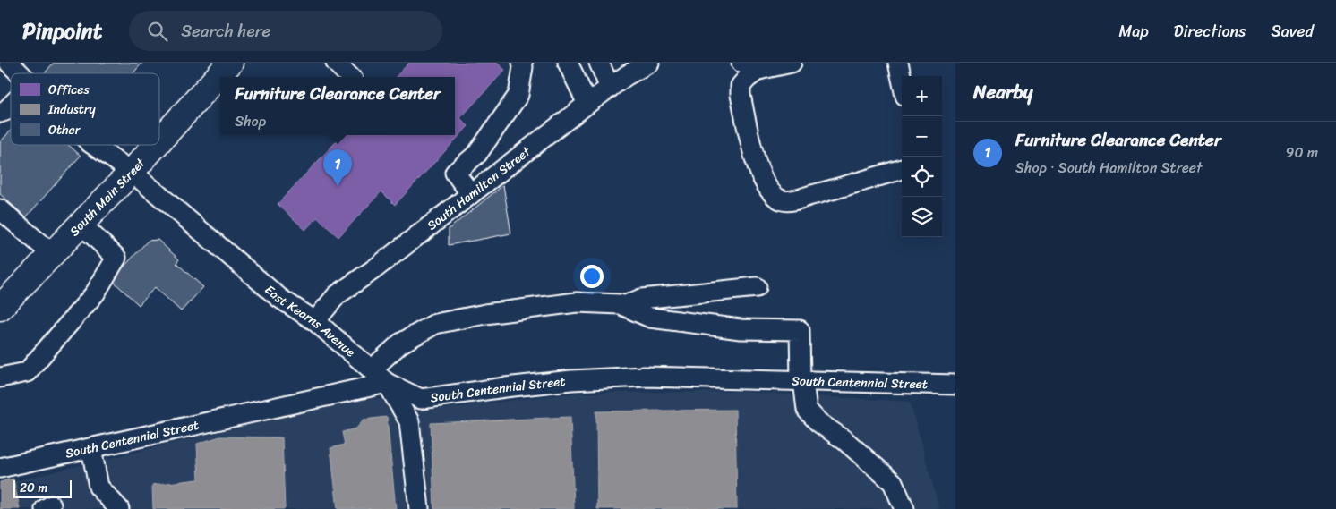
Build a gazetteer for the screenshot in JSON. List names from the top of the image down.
{
  "streets": {
    "main road": ["South Main Street"],
    "street": ["South Hamilton Street", "East Kearns Avenue", "South Centennial Street"]
  },
  "crossings": [
    ["South Hamilton Street", "East Kearns Avenue"],
    ["South Main Street", "East Kearns Avenue"],
    ["East Kearns Avenue", "South Centennial Street"]
  ],
  "legend": ["Offices", "Industry", "Other"],
  "scale_bar": "20 m",
  "page": {
    "header": "Pinpoint",
    "search": "Search here",
    "nav": ["Map", "Directions", "Saved"],
    "heading": "Nearby",
    "map_buttons": ["+", "−"],
    "popup": ["Furniture Clearance Center", "Shop"],
    "list": [
      {
        "mark": "1",
        "name": "Furniture Clearance Center",
        "note": "Shop · South Hamilton Street",
        "value": "90 m"
      }
    ],
    "pins": "1",
    "scale": "20 m"
  }
}
